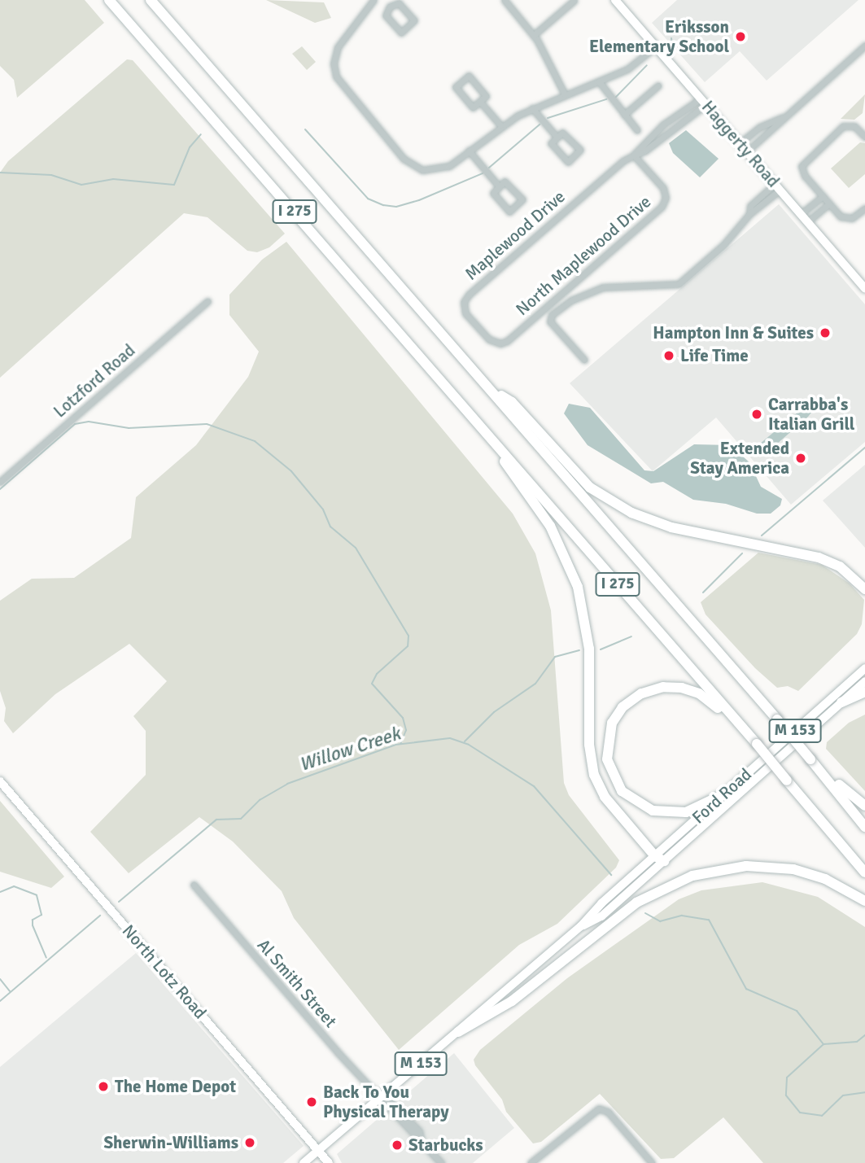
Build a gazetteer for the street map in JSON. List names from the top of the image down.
{
  "streets": {
    "highway": ["I 275"],
    "main road": ["M 153", "Ford Road"],
    "street": [
      "Haggerty Road",
      "Maplewood Drive",
      "North Maplewood Drive",
      "Lotzford Road",
      "North Lotz Road",
      "Al Smith Street"
    ]
  },
  "crossings": [
    ["Haggerty Road", "Maplewood Drive"],
    ["Maplewood Drive", "North Maplewood Drive"],
    ["Ford Road", "North Lotz Road"],
    ["Ford Road", "Al Smith Street"]
  ],
  "water": ["Willow Creek"],
  "places": [
    "Eriksson Elementary School",
    "Hampton Inn & Suites",
    "Life Time",
    "Carrabba's Italian Grill",
    "Extended Stay America",
    "The Home Depot",
    "Back To You Physical Therapy",
    "Sherwin-Williams",
    "Starbucks"
  ]
}
